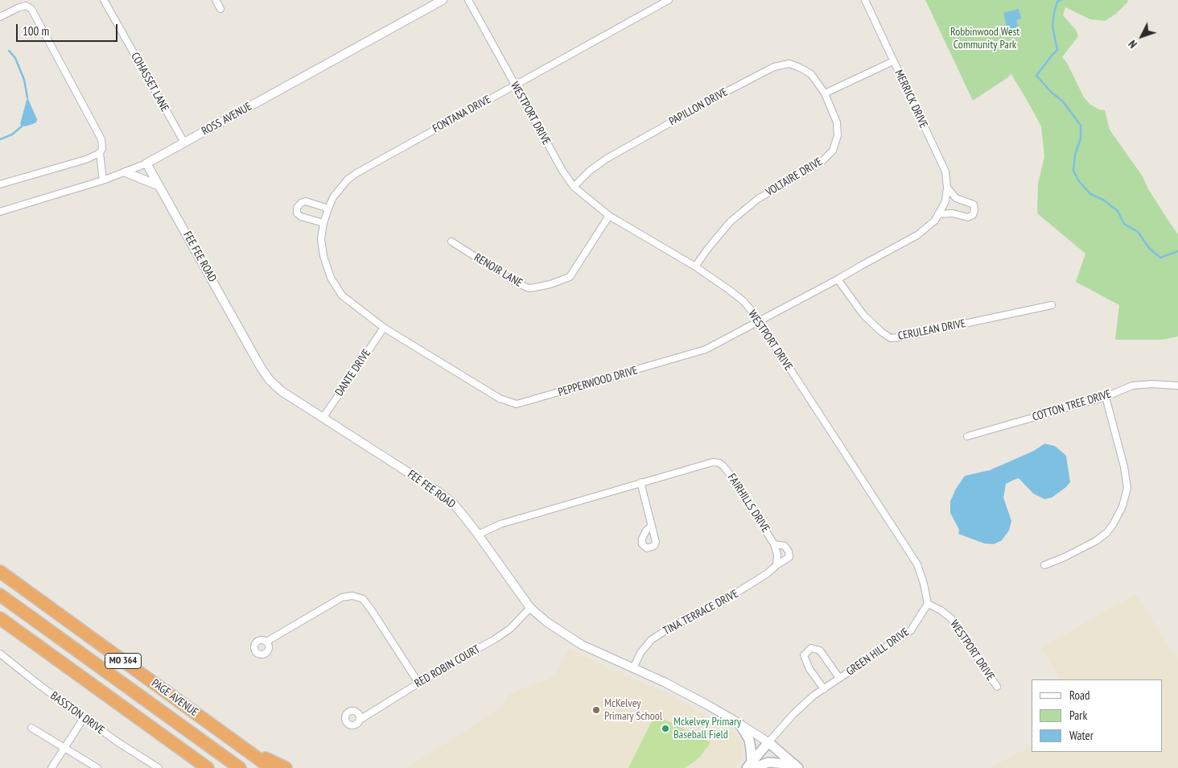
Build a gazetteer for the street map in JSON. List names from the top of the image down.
{
  "streets": {
    "highway": ["MO 364", "PAGE AVENUE"],
    "main road": ["FEE FEE ROAD"],
    "street": [
      "COHASSET LANE",
      "MERRICK DRIVE",
      "PAPILLON DRIVE",
      "WESTPORT DRIVE",
      "FONTANA DRIVE",
      "ROSS AVENUE",
      "VOLTAIRE DRIVE",
      "RENOIR LANE",
      "CERULEAN DRIVE",
      "DANTE DRIVE",
      "PEPPERWOOD DRIVE",
      "COTTON TREE DRIVE",
      "FAIRHILLS DRIVE",
      "TINA TERRACE DRIVE",
      "GREEN HILL DRIVE",
      "RED ROBIN COURT",
      "BASSTON DRIVE"
    ]
  },
  "crossings": [
    ["COHASSET LANE", "ROSS AVENUE"],
    ["MERRICK DRIVE", "PEPPERWOOD DRIVE"],
    ["PAPILLON DRIVE", "WESTPORT DRIVE"],
    ["PAPILLON DRIVE", "VOLTAIRE DRIVE"],
    ["WESTPORT DRIVE", "FONTANA DRIVE"],
    ["WESTPORT DRIVE", "VOLTAIRE DRIVE"],
    ["WESTPORT DRIVE", "RENOIR LANE"],
    ["WESTPORT DRIVE", "PEPPERWOOD DRIVE"],
    ["WESTPORT DRIVE", "GREEN HILL DRIVE"],
    ["FONTANA DRIVE", "PEPPERWOOD DRIVE"],
    ["ROSS AVENUE", "FEE FEE ROAD"],
    ["FEE FEE ROAD", "DANTE DRIVE"],
    ["FEE FEE ROAD", "FAIRHILLS DRIVE"],
    ["FEE FEE ROAD", "TINA TERRACE DRIVE"],
    ["FEE FEE ROAD", "GREEN HILL DRIVE"],
    ["FEE FEE ROAD", "RED ROBIN COURT"],
    ["CERULEAN DRIVE", "PEPPERWOOD DRIVE"],
    ["DANTE DRIVE", "PEPPERWOOD DRIVE"],
    ["FAIRHILLS DRIVE", "TINA TERRACE DRIVE"]
  ],
  "parks": ["Robbinwood West Community Park"],
  "places": ["McKelvey Primary School", "Mckelvey Primary Baseball Field"],
  "legend": ["Road", "Park", "Water"],
  "scale_bar": "100 m",
  "north": "bottom left"
}
